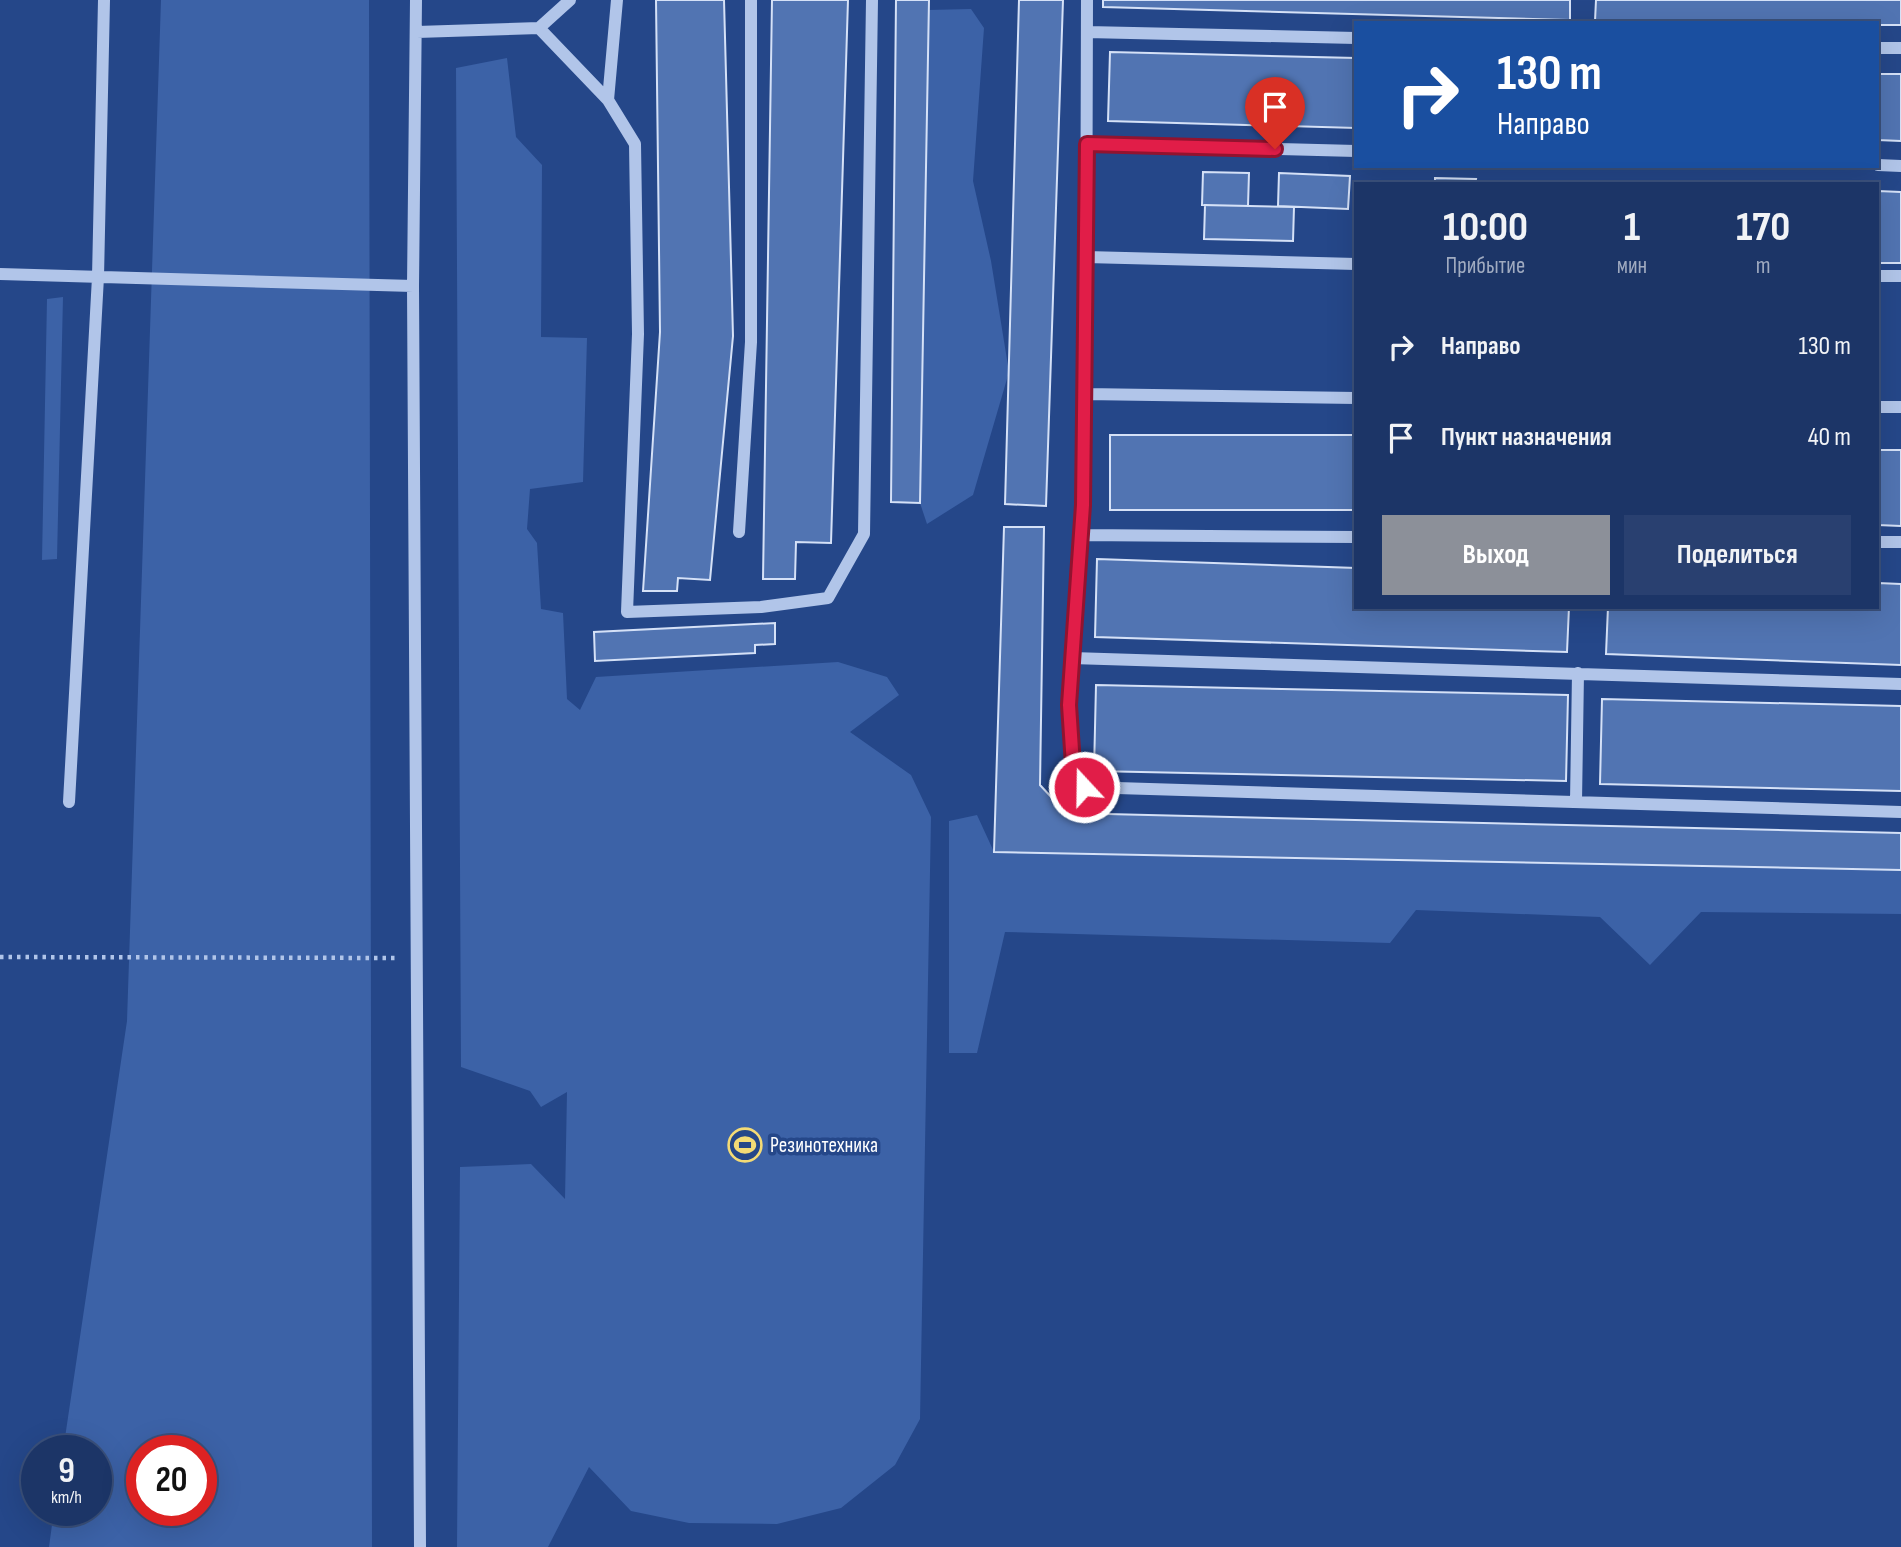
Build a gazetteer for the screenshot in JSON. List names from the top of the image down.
{
  "places": {
    "sports": ["Резинотехника"]
  },
  "page": {
    "turn": ["130 m", "Направо"],
    "eta": [
      "10:00",
      "Прибытие",
      "1",
      "мин",
      "170",
      "m"
    ],
    "list": [
      {
        "name": "Направо",
        "value": "130 m"
      },
      {
        "name": "Пункт назначения",
        "value": "40 m"
      }
    ],
    "buttons": ["Выход", "Поделиться"],
    "speed": "9 km/h",
    "limit": "20"
  }
}
